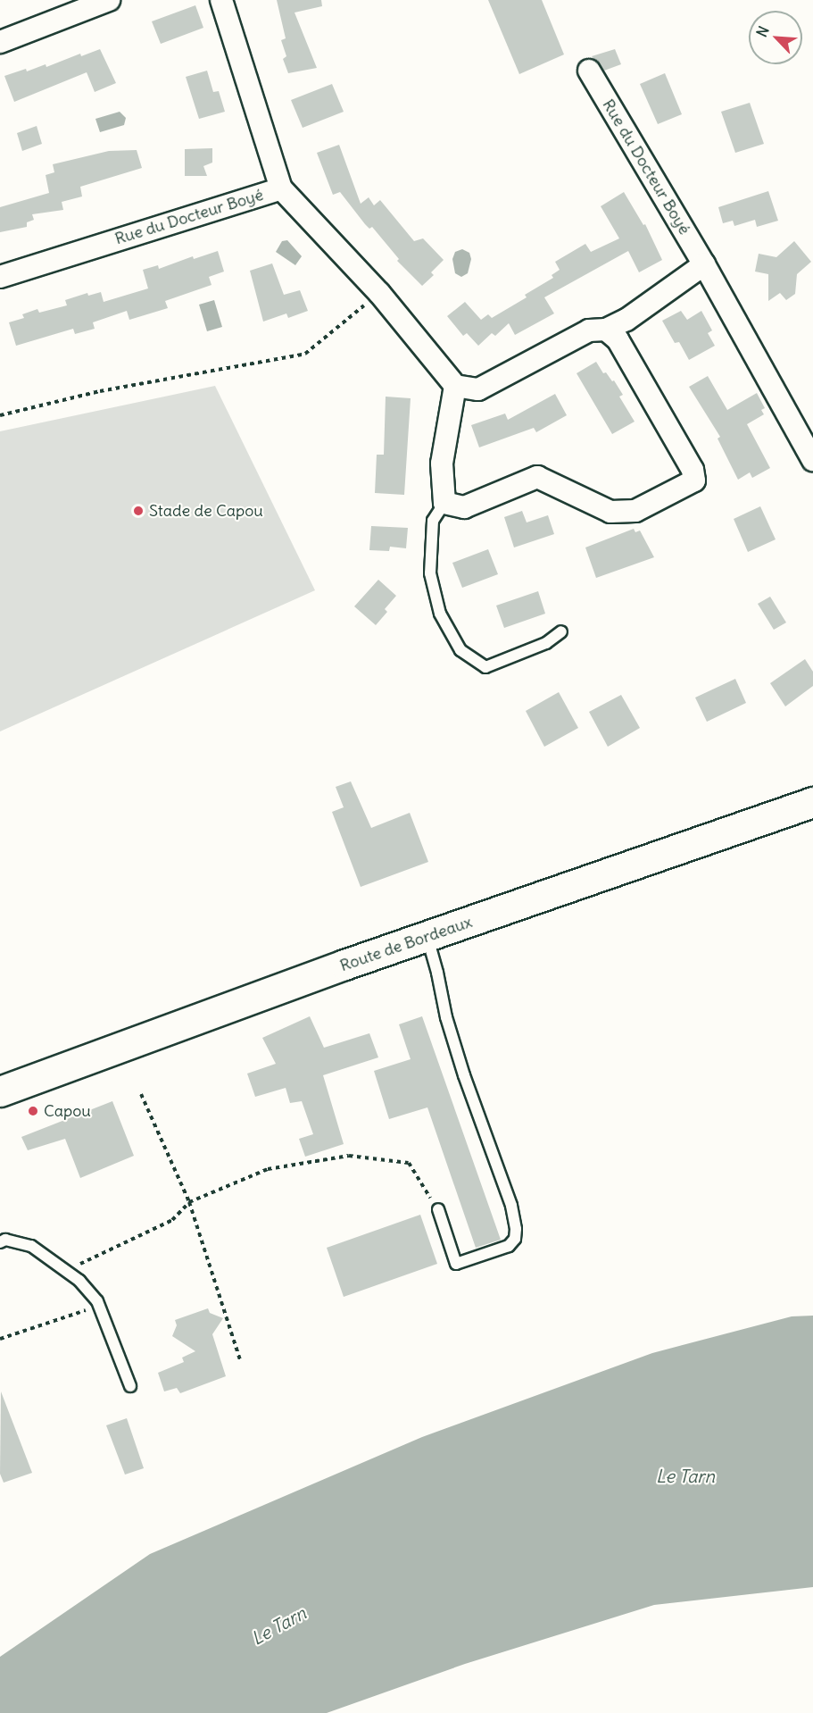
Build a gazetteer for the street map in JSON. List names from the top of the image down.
{
  "streets": {
    "main road": ["Route de Bordeaux"],
    "street": ["Rue du Docteur Boyé"]
  },
  "water": ["Le Tarn"],
  "places": ["Stade de Capou", "Capou"],
  "north": "top left"
}
